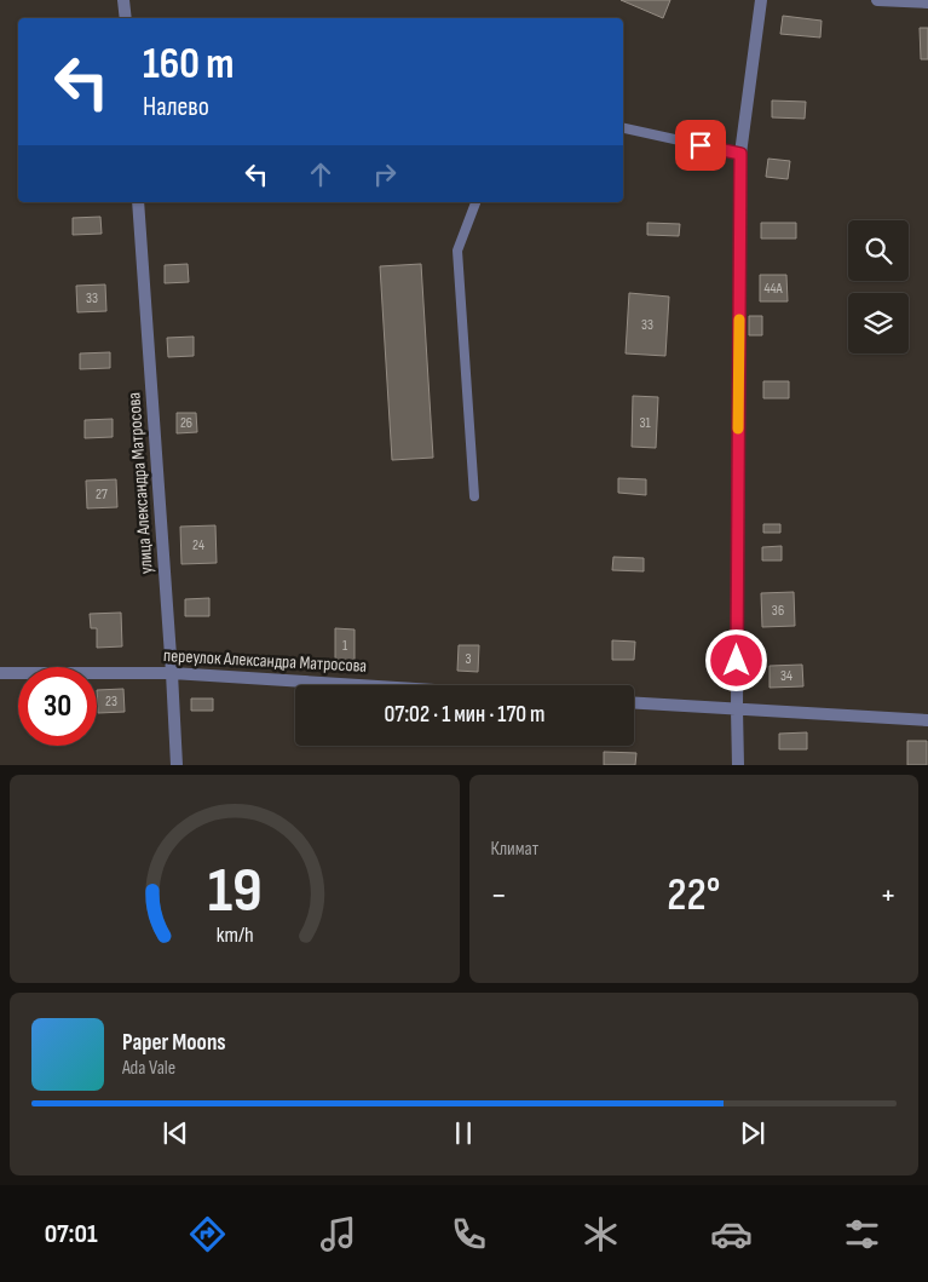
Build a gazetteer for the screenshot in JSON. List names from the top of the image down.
{
  "streets": {
    "street": ["улица Александра Матросова", "переулок Александра Матросова"]
  },
  "crossings": [
    ["улица Александра Матросова", "переулок Александра Матросова"]
  ],
  "house_numbers": [
    "44А",
    "33",
    "33",
    "26",
    "31",
    "27",
    "24",
    "36",
    "1",
    "3",
    "34",
    "23"
  ],
  "page": {
    "turn": ["160 m", "Налево"],
    "limit": "30",
    "trip": "07:02 · 1 мин · 170 m",
    "tile": "Климат",
    "heat": ["−", "22°", "+"],
    "song": ["Paper Moons", "Ada Vale"],
    "tabs": "07:01",
    "gauge": ["19", "km/h"]
  }
}
